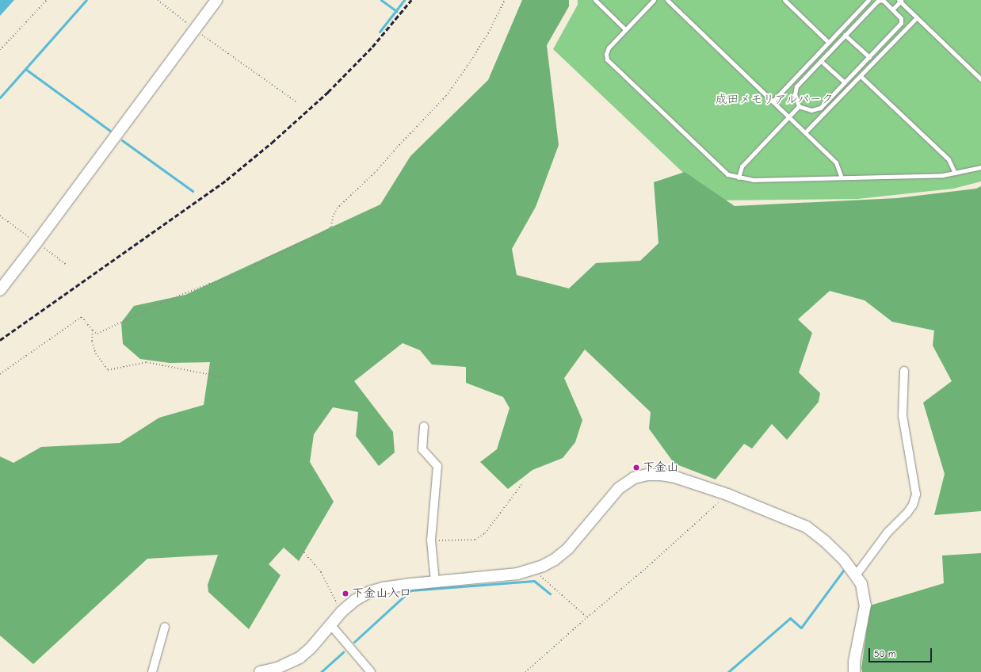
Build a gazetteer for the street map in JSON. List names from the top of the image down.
{
  "parks": ["成田メモリアルパーク"],
  "places": ["下金山", "下金山入口"],
  "scale_bar": "50 m"
}
